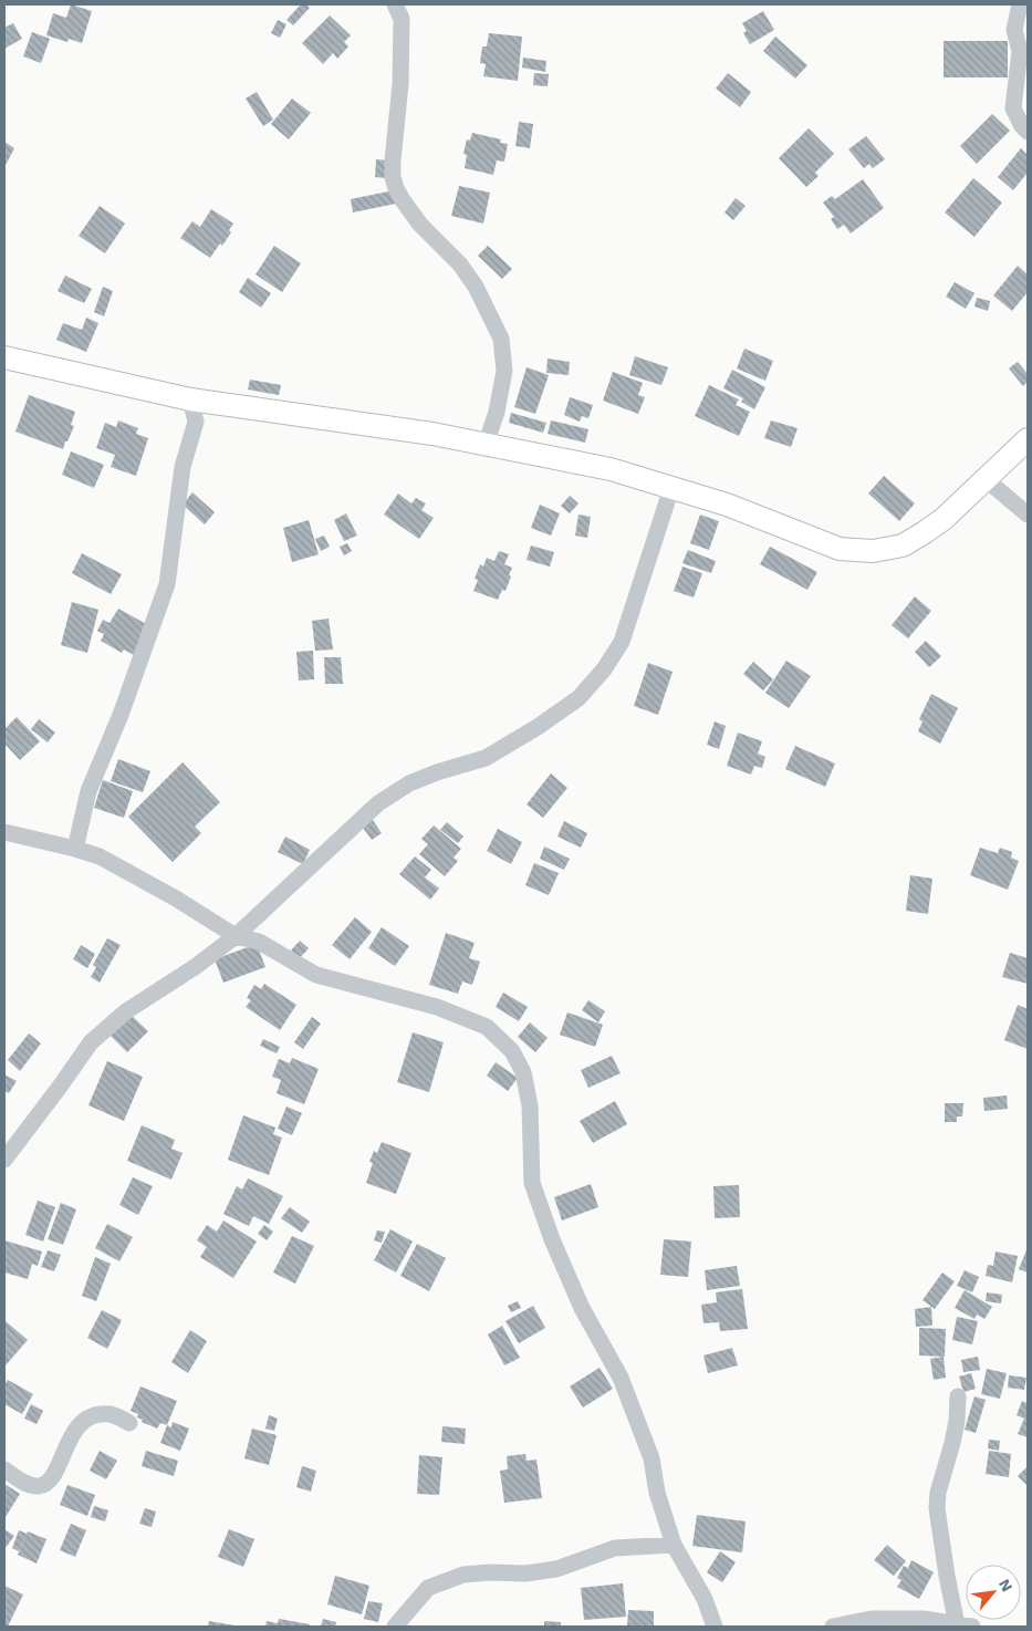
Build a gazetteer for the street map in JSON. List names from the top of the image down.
{
  "north": "top right"
}
